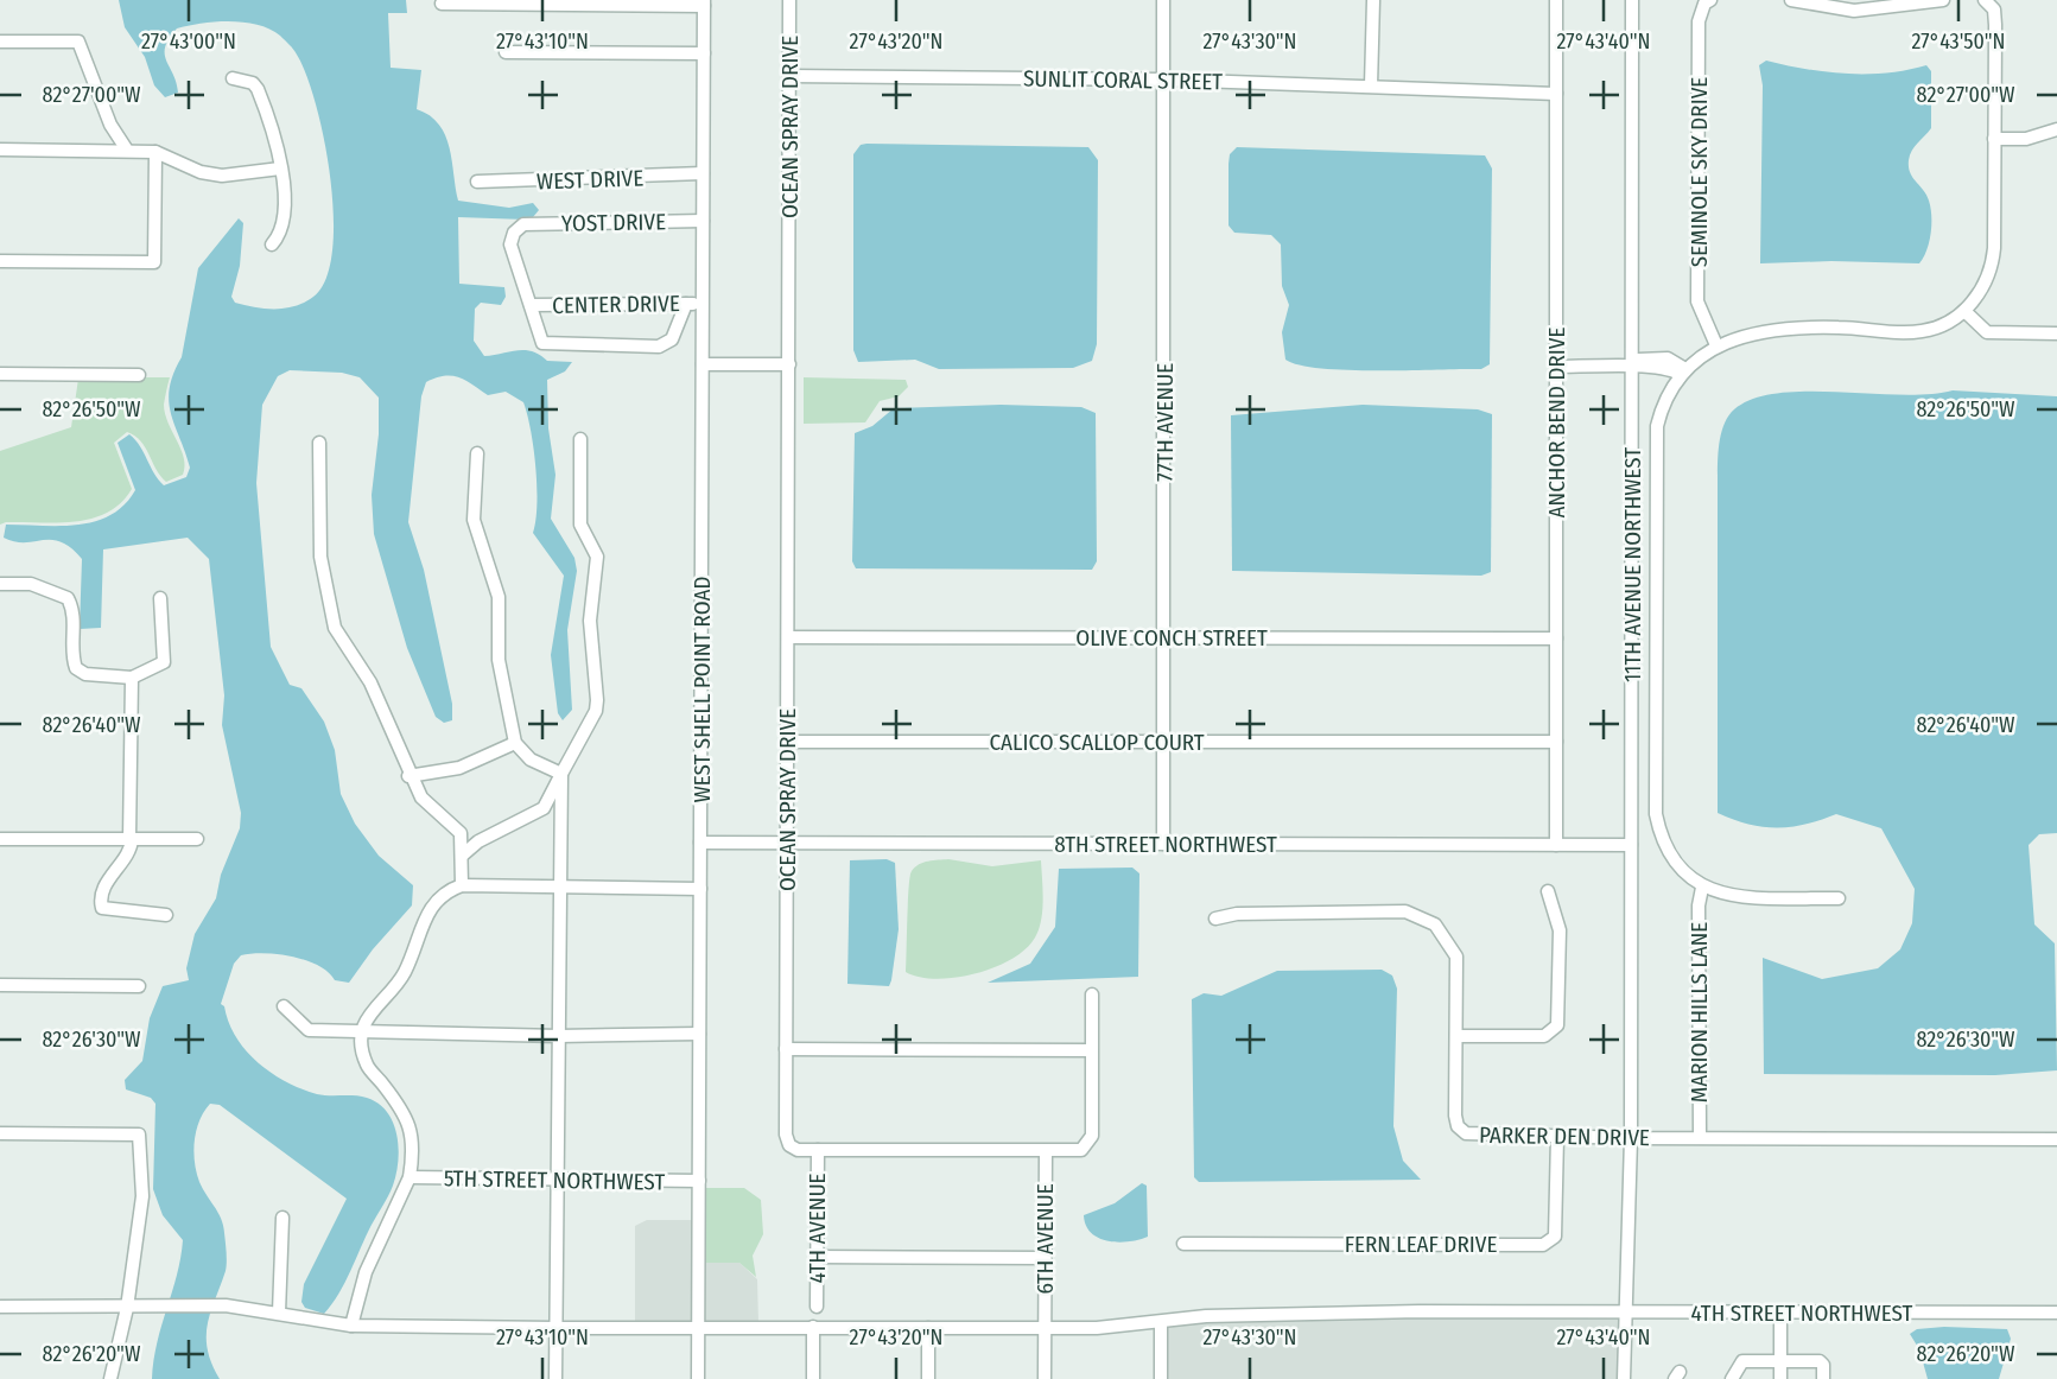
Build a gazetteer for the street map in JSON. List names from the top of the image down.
{
  "streets": {
    "street": [
      "SUNLIT CORAL STREET",
      "OCEAN SPRAY DRIVE",
      "SEMINOLE SKY DRIVE",
      "WEST DRIVE",
      "YOST DRIVE",
      "CENTER DRIVE",
      "77TH AVENUE",
      "ANCHOR BEND DRIVE",
      "11TH AVENUE NORTHWEST",
      "OLIVE CONCH STREET",
      "WEST SHELL POINT ROAD",
      "CALICO SCALLOP COURT",
      "8TH STREET NORTHWEST",
      "MARION HILLS LANE",
      "PARKER DEN DRIVE",
      "5TH STREET NORTHWEST",
      "4TH AVENUE",
      "6TH AVENUE",
      "FERN LEAF DRIVE",
      "4TH STREET NORTHWEST"
    ]
  },
  "crossings": [
    ["SUNLIT CORAL STREET", "OCEAN SPRAY DRIVE"],
    ["SUNLIT CORAL STREET", "77TH AVENUE"],
    ["SUNLIT CORAL STREET", "ANCHOR BEND DRIVE"],
    ["OCEAN SPRAY DRIVE", "OLIVE CONCH STREET"],
    ["OCEAN SPRAY DRIVE", "CALICO SCALLOP COURT"],
    ["OCEAN SPRAY DRIVE", "8TH STREET NORTHWEST"],
    ["OCEAN SPRAY DRIVE", "4TH AVENUE"],
    ["OCEAN SPRAY DRIVE", "6TH AVENUE"],
    ["WEST DRIVE", "WEST SHELL POINT ROAD"],
    ["YOST DRIVE", "CENTER DRIVE"],
    ["YOST DRIVE", "WEST SHELL POINT ROAD"],
    ["CENTER DRIVE", "WEST SHELL POINT ROAD"],
    ["77TH AVENUE", "OLIVE CONCH STREET"],
    ["77TH AVENUE", "CALICO SCALLOP COURT"],
    ["77TH AVENUE", "8TH STREET NORTHWEST"],
    ["ANCHOR BEND DRIVE", "OLIVE CONCH STREET"],
    ["ANCHOR BEND DRIVE", "CALICO SCALLOP COURT"],
    ["ANCHOR BEND DRIVE", "8TH STREET NORTHWEST"],
    ["11TH AVENUE NORTHWEST", "8TH STREET NORTHWEST"],
    ["11TH AVENUE NORTHWEST", "PARKER DEN DRIVE"],
    ["11TH AVENUE NORTHWEST", "4TH STREET NORTHWEST"],
    ["WEST SHELL POINT ROAD", "8TH STREET NORTHWEST"],
    ["WEST SHELL POINT ROAD", "5TH STREET NORTHWEST"],
    ["WEST SHELL POINT ROAD", "4TH STREET NORTHWEST"],
    ["MARION HILLS LANE", "PARKER DEN DRIVE"],
    ["PARKER DEN DRIVE", "FERN LEAF DRIVE"],
    ["6TH AVENUE", "4TH STREET NORTHWEST"]
  ],
  "coordinates": [
    "27°43'00\"N",
    "27°43'10\"N",
    "27°43'20\"N",
    "27°43'30\"N",
    "27°43'40\"N",
    "27°43'50\"N",
    "82°27'00\"W",
    "82°26'50\"W",
    "82°26'40\"W",
    "82°26'30\"W",
    "82°26'20\"W"
  ]
}
